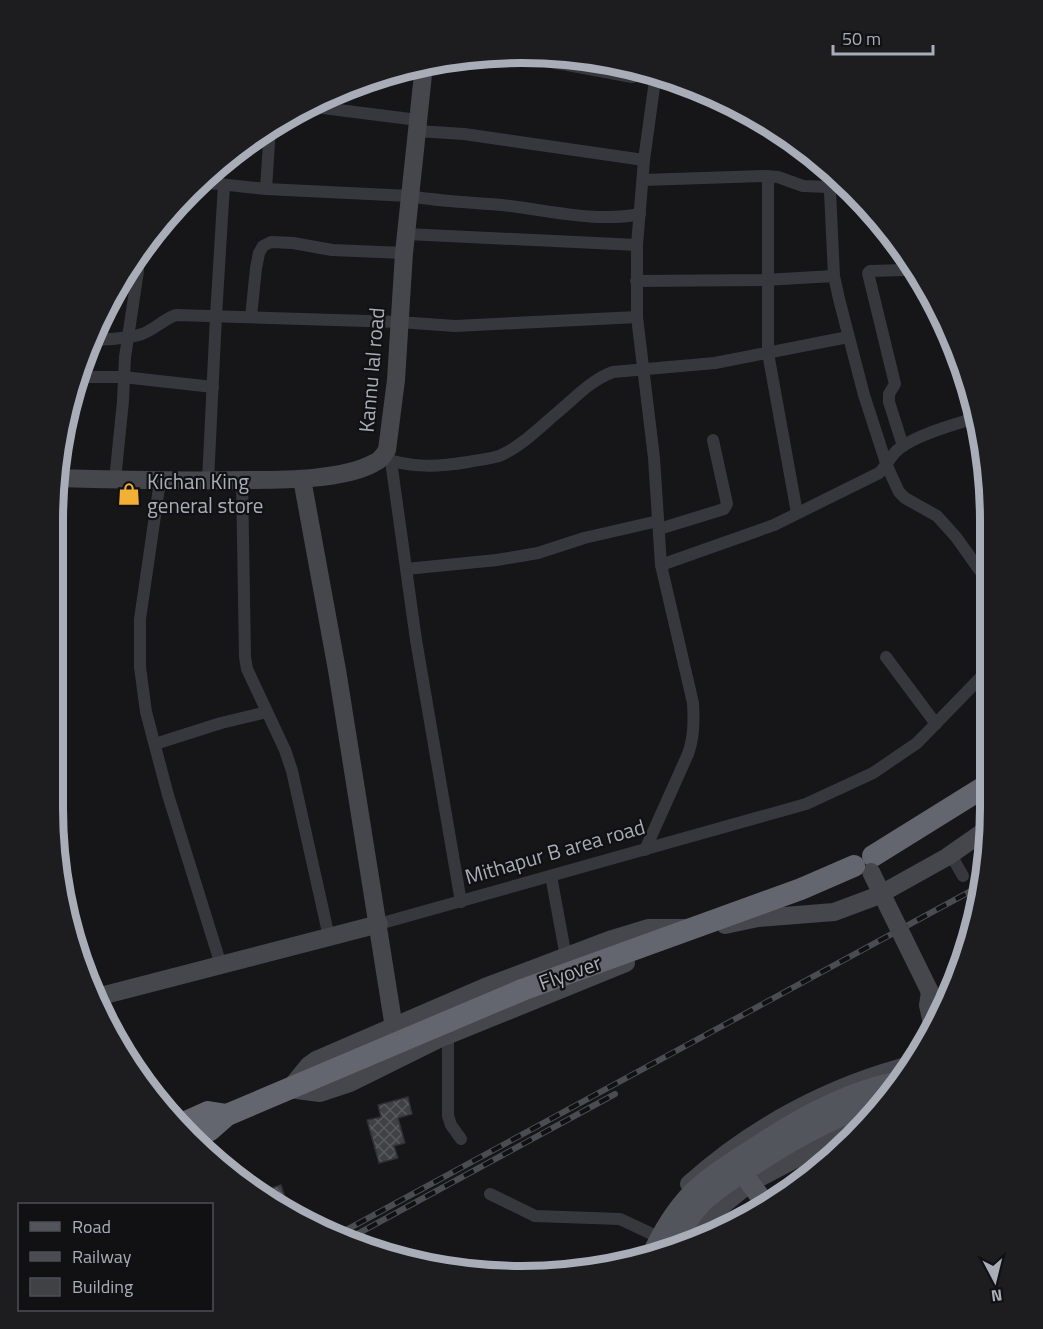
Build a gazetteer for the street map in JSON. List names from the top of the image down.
{
  "streets": {
    "highway": ["Flyover"],
    "street": ["Kannu lal road", "Mithapur B area road"]
  },
  "places": {
    "shop": ["Kichan King general store"]
  },
  "legend": ["Road", "Railway", "Building"],
  "scale_bar": "50 m",
  "north": "bottom"
}
